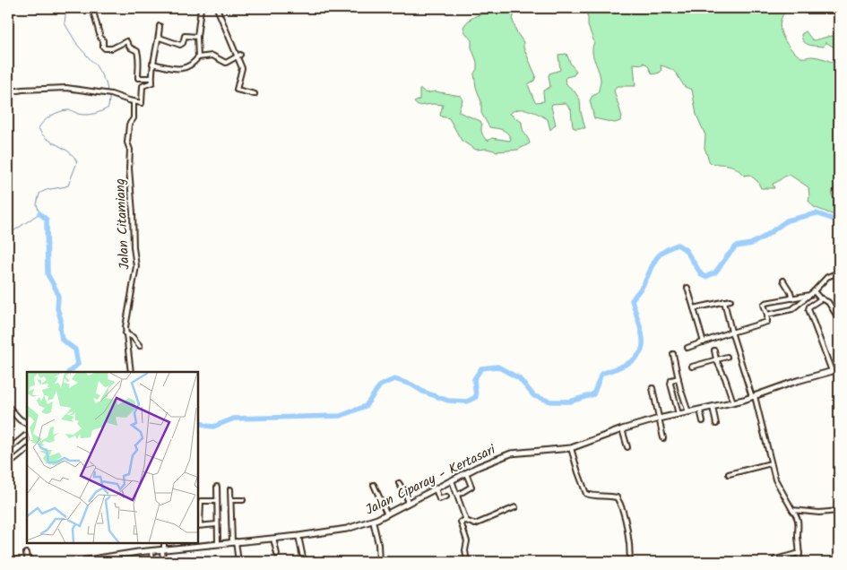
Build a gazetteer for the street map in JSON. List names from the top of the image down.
{
  "streets": {
    "main road": ["Jalan Ciparay - Kertasari"],
    "street": ["Jalan Citamiang"]
  }
}
